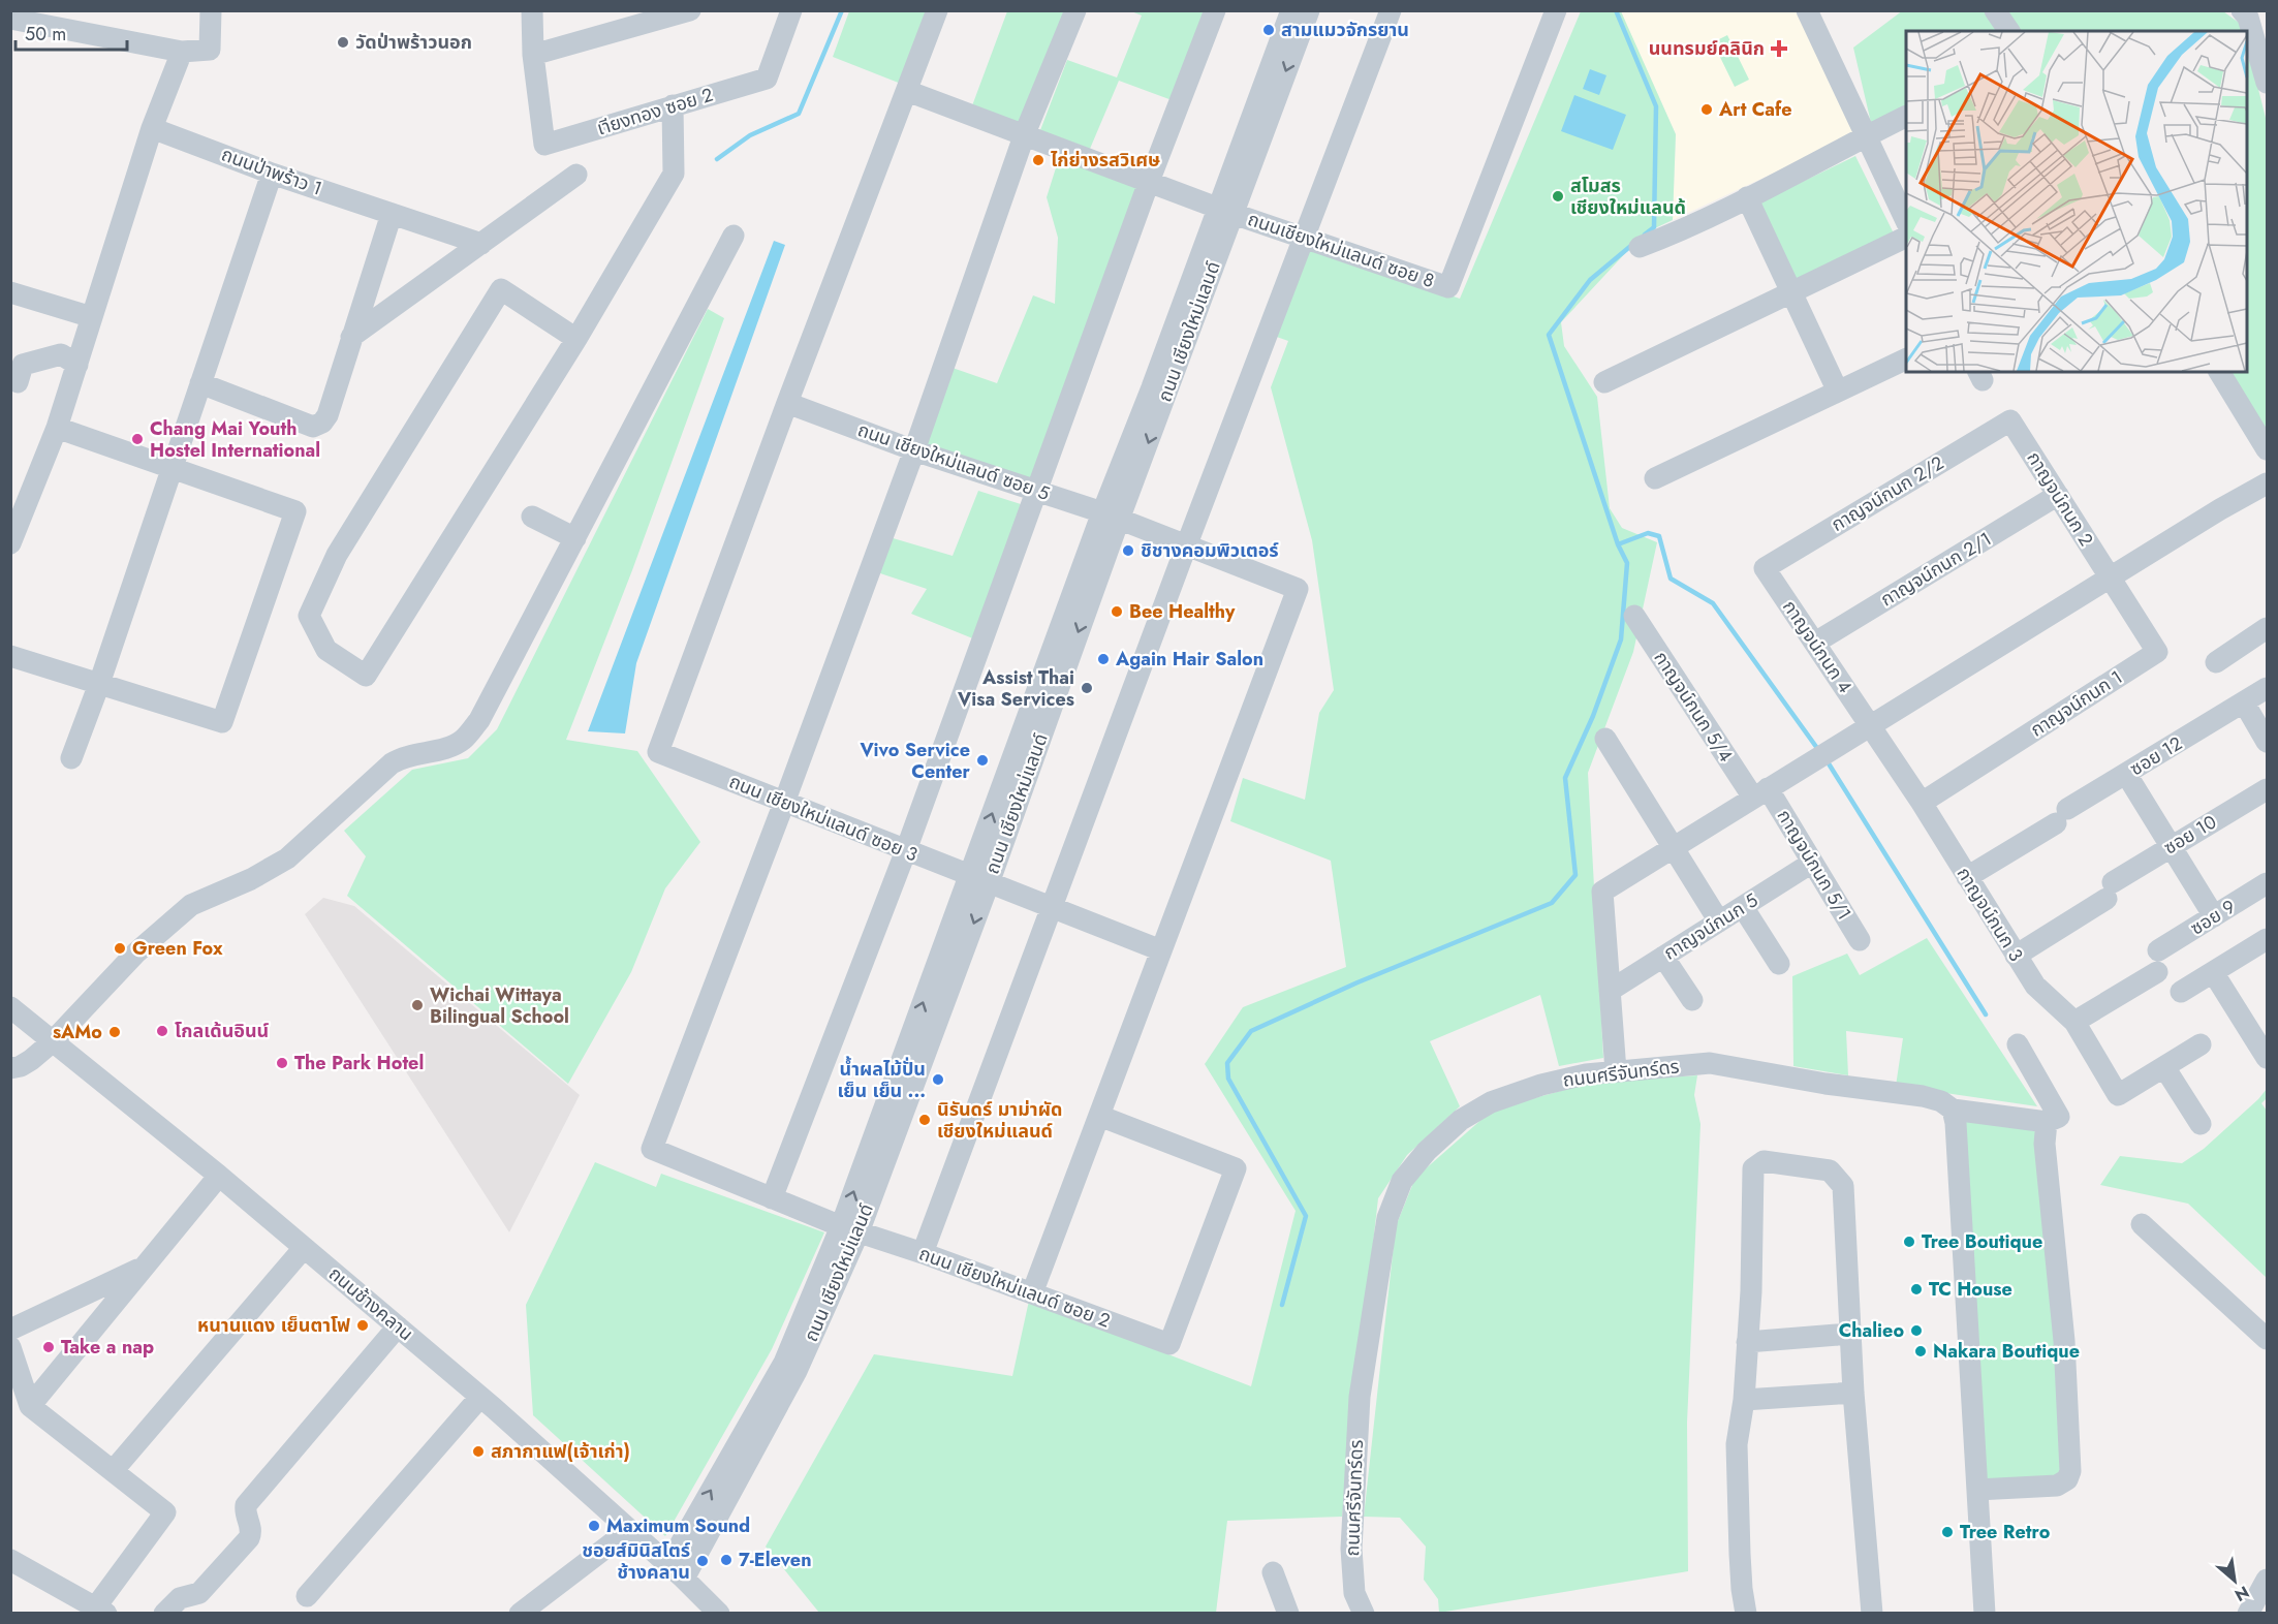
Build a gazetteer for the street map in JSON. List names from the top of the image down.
{
  "streets": {
    "street": [
      "เาียงทอง ซอย 2",
      "ถนนป่าพร้าว 1",
      "ถนนเชียงใหม่แลนด์ ซอย 8",
      "ถนน เชียงใหม่แลนด์",
      "ถนน เชียงใหม่แลนด์ ซอย 5",
      "กาญจน์กนก 2/2",
      "กาญจน์กนก 2",
      "กาญจน์กนก 2/1",
      "กาญจน์กนก 4",
      "กาญจน์กนก 1",
      "กาญจน์กนก 5/4",
      "ซอย 12",
      "ถนน เชียงใหม่แลนด์ ซอย 3",
      "ซอย 10",
      "กาญจน์กนก 5/1",
      "กาญจน์กนก 3",
      "ซอย 9",
      "กาญจน์กนก 5",
      "ถนนศรีจันทร์ดร",
      "ถนน เชียงใหม่แลนด์ ซอย 2",
      "ถนนช้างคลาน"
    ]
  },
  "crossings": [
    ["ถนนเชียงใหม่แลนด์ ซอย 8", "ถนน เชียงใหม่แลนด์"],
    ["ถนน เชียงใหม่แลนด์", "ถนน เชียงใหม่แลนด์ ซอย 5"],
    ["ถนน เชียงใหม่แลนด์", "ถนน เชียงใหม่แลนด์ ซอย 3"],
    ["ถนน เชียงใหม่แลนด์", "ถนน เชียงใหม่แลนด์ ซอย 2"],
    ["ถนน เชียงใหม่แลนด์", "ถนนช้างคลาน"],
    ["ถนน เชียงใหม่แลนด์ ซอย 5", "ถนน เชียงใหม่แลนด์ ซอย 3"],
    ["กาญจน์กนก 2/2", "กาญจน์กนก 2"],
    ["กาญจน์กนก 2/2", "กาญจน์กนก 4"],
    ["กาญจน์กนก 2", "กาญจน์กนก 2/1"],
    ["กาญจน์กนก 2", "กาญจน์กนก 1"],
    ["กาญจน์กนก 2/1", "กาญจน์กนก 4"],
    ["กาญจน์กนก 4", "กาญจน์กนก 3"],
    ["กาญจน์กนก 1", "กาญจน์กนก 3"],
    ["กาญจน์กนก 5/4", "กาญจน์กนก 5/1"],
    ["ซอย 12", "กาญจน์กนก 3"],
    ["ถนน เชียงใหม่แลนด์ ซอย 3", "ถนน เชียงใหม่แลนด์ ซอย 2"],
    ["ซอย 10", "กาญจน์กนก 3"],
    ["กาญจน์กนก 5/1", "กาญจน์กนก 5"],
    ["กาญจน์กนก 3", "ซอย 9"]
  ],
  "places": {
    "other": [
      "สามแมวจักรยาน",
      "วัดป่าพร้าวนอก",
      "Art Cafe",
      "ไก่ย่างรสวิเศษ",
      "สโมสร เชียงใหม่แลนด้",
      "Chang Mai Youth Hostel International",
      "ชิชางคอมพิวเตอร์",
      "Bee Healthy",
      "Again Hair Salon",
      "Assist Thai Visa Services",
      "Vivo Service Center",
      "Green Fox",
      "Wichai Wittaya Bilingual School",
      "โกลเด้นอินน์",
      "sAMo",
      "The Park Hotel",
      "น้ำผลไม้ปั่น เย็น เย็น ...",
      "นิรันดร์ มาม่าผัด เชียงใหม่แลนด์",
      "Tree Boutique",
      "TC House",
      "หนานแดง เย็นตาโฟ",
      "Chalieo",
      "Take a nap",
      "Nakara Boutique",
      "สภากาแฟ(เจ้าเก่า)",
      "Maximum Sound",
      "Tree Retro",
      "7-Eleven",
      "ชอยส์มินิสโตร์ ช้างคลาน"
    ],
    "health": ["นนทรมย์คลินิก"]
  },
  "scale_bar": "50 m",
  "north": "bottom right"
}
